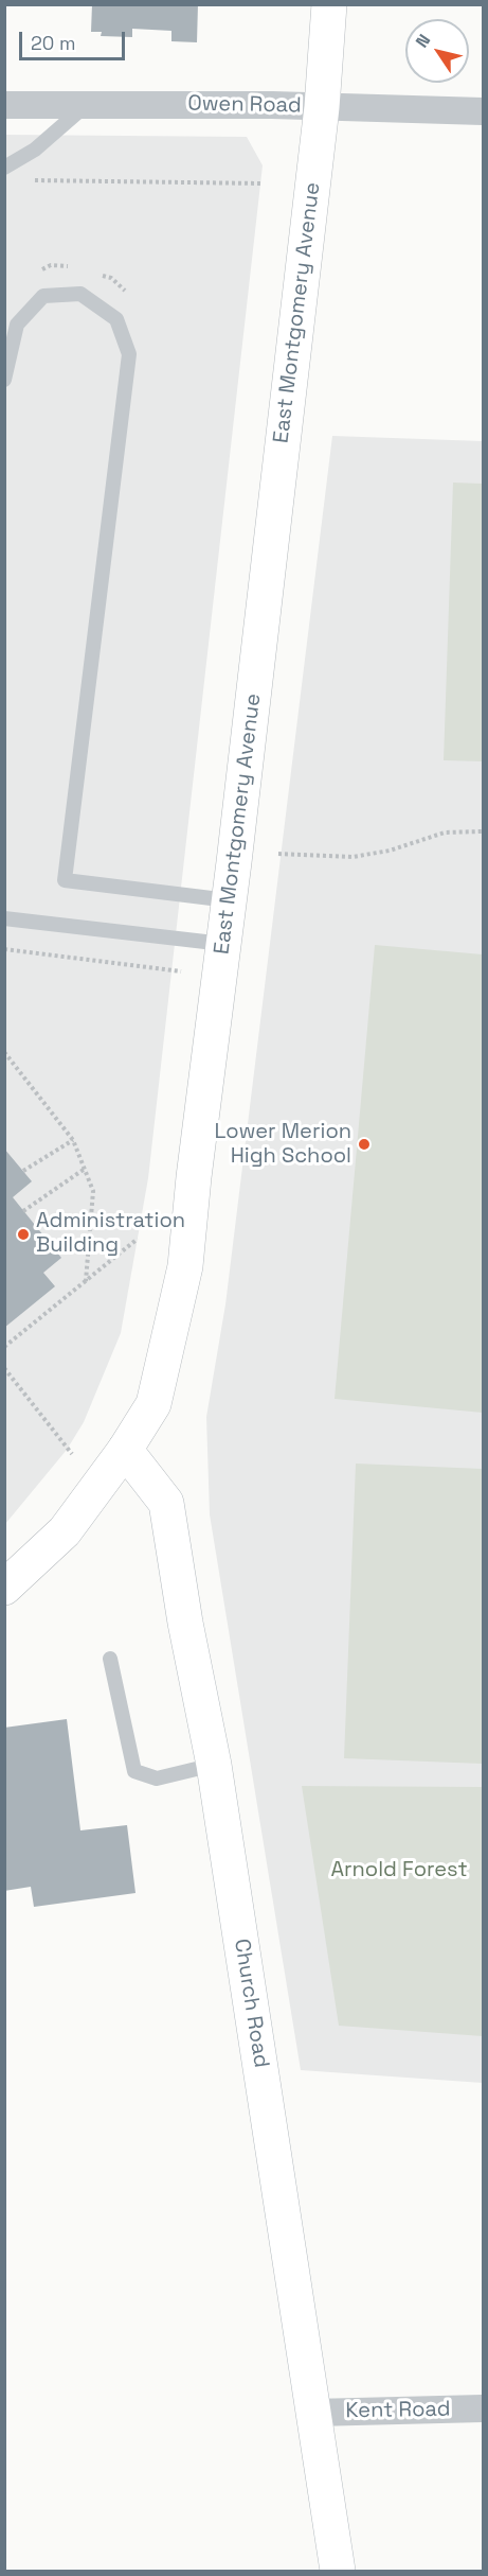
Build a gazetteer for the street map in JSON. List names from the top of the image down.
{
  "streets": {
    "main road": ["East Montgomery Avenue", "Church Road"],
    "street": ["Owen Road", "Kent Road"]
  },
  "crossings": [
    ["Owen Road", "East Montgomery Avenue"],
    ["East Montgomery Avenue", "Church Road"],
    ["Church Road", "Kent Road"]
  ],
  "parks": ["Arnold Forest"],
  "places": ["Lower Merion High School", "Administration Building"],
  "scale_bar": "20 m",
  "north": "top left"
}
